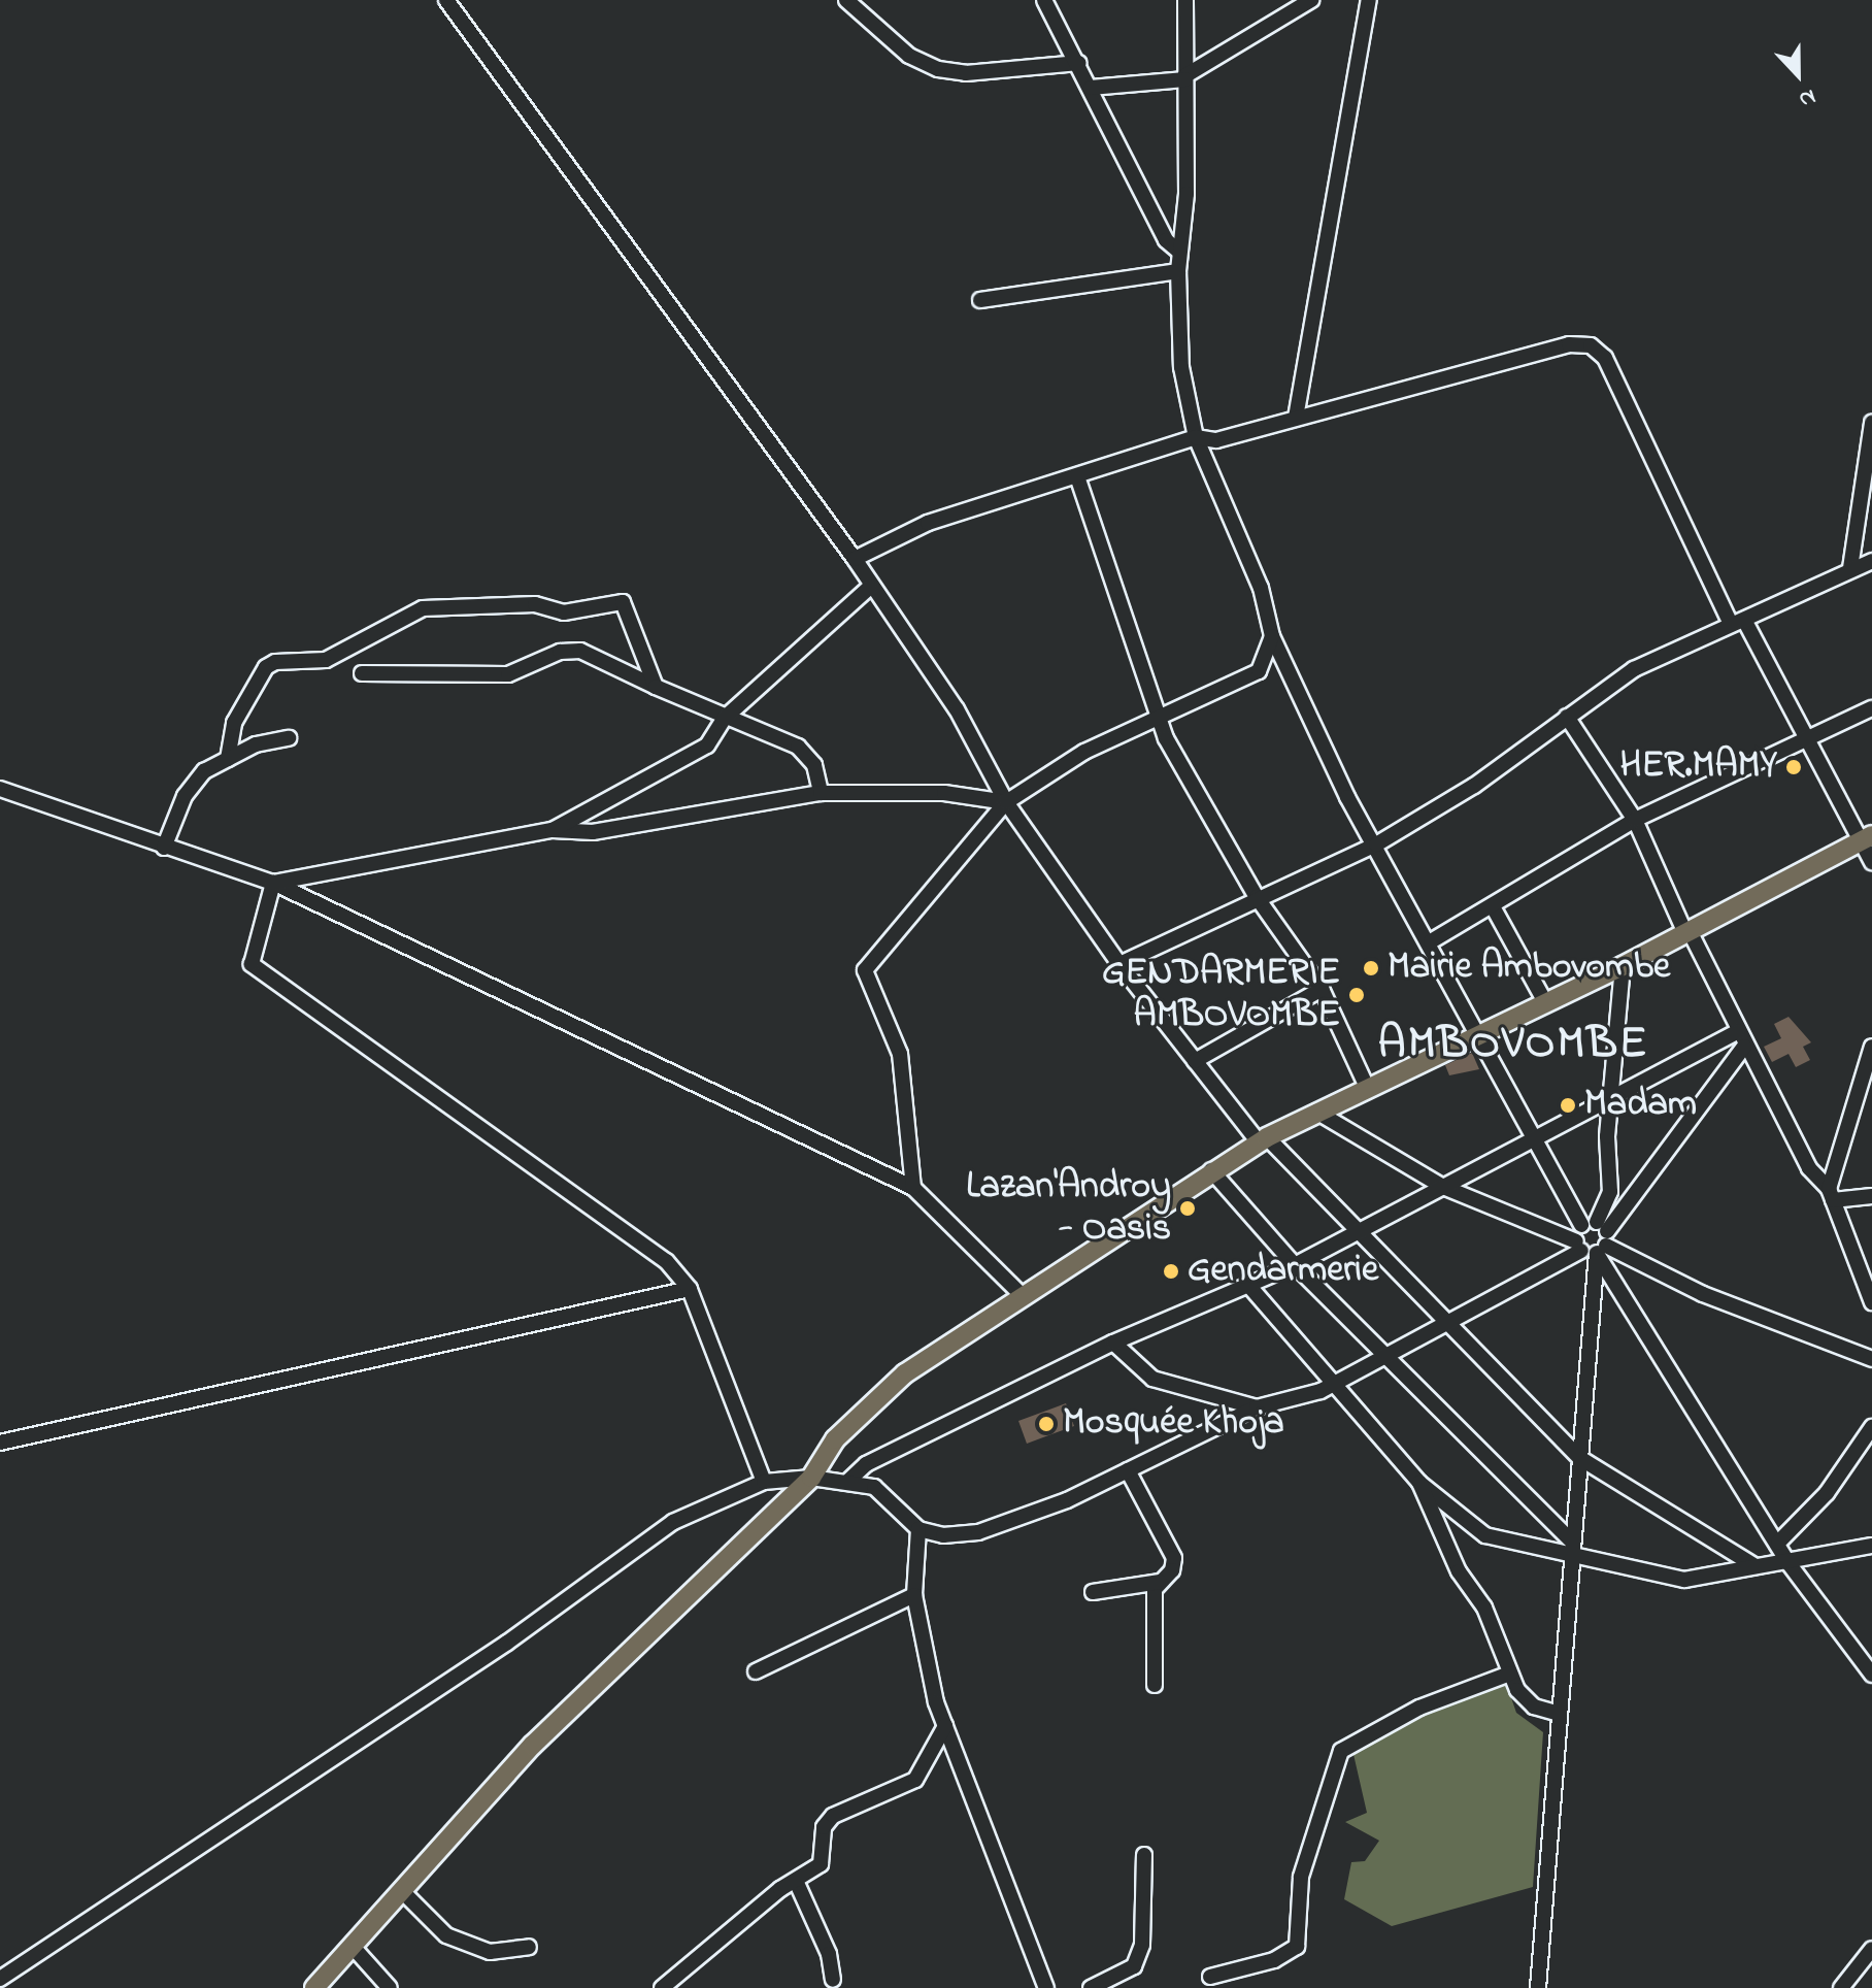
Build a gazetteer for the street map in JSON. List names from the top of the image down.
{
  "districts": ["AMBOVOMBE"],
  "places": [
    "HER.MAMY",
    "Mairie Ambovombe",
    "GENDARMERIE AMBOVOMBE",
    "Madam",
    "Lazan'Androy - Oasis",
    "Gendarmerie",
    "Mosquée Khoja"
  ],
  "north": "bottom"
}
